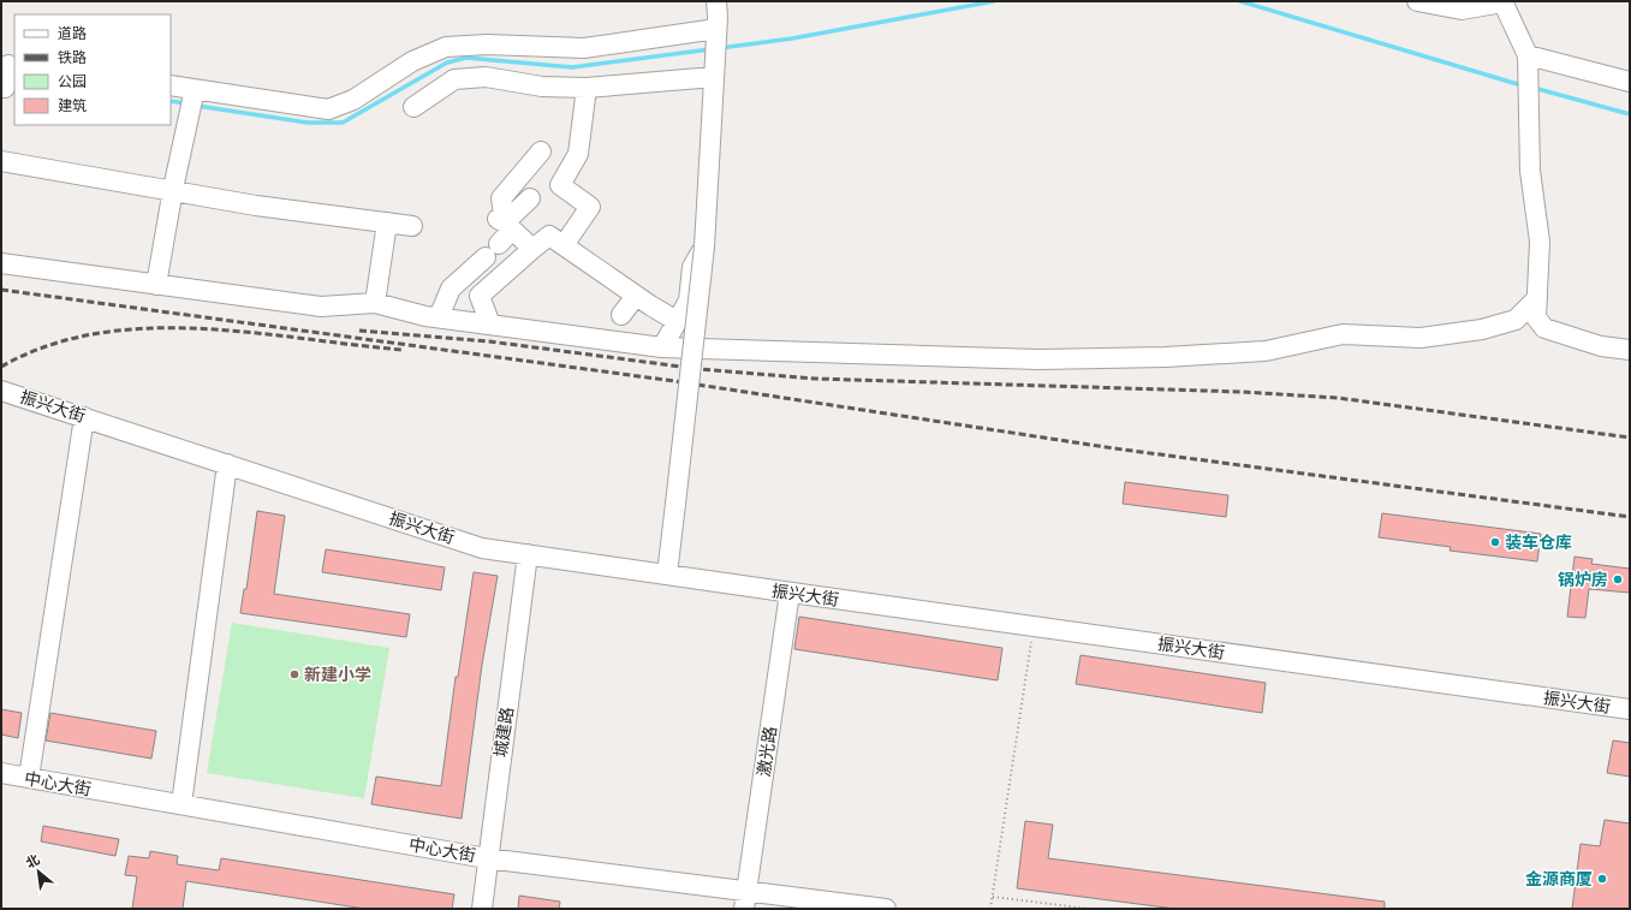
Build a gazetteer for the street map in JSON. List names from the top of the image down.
{
  "streets": {
    "street": [
      "振兴大街",
      "城建路",
      "激光路",
      "中心大街"
    ]
  },
  "crossings": [
    ["振兴大街", "城建路"],
    ["振兴大街", "激光路"],
    ["城建路", "中心大街"],
    ["激光路", "中心大街"]
  ],
  "places": [
    "装车仓库",
    "锅炉房",
    "新建小学",
    "金源商厦"
  ],
  "legend": [
    "道路",
    "铁路",
    "公园",
    "建筑"
  ],
  "north": "top left"
}
